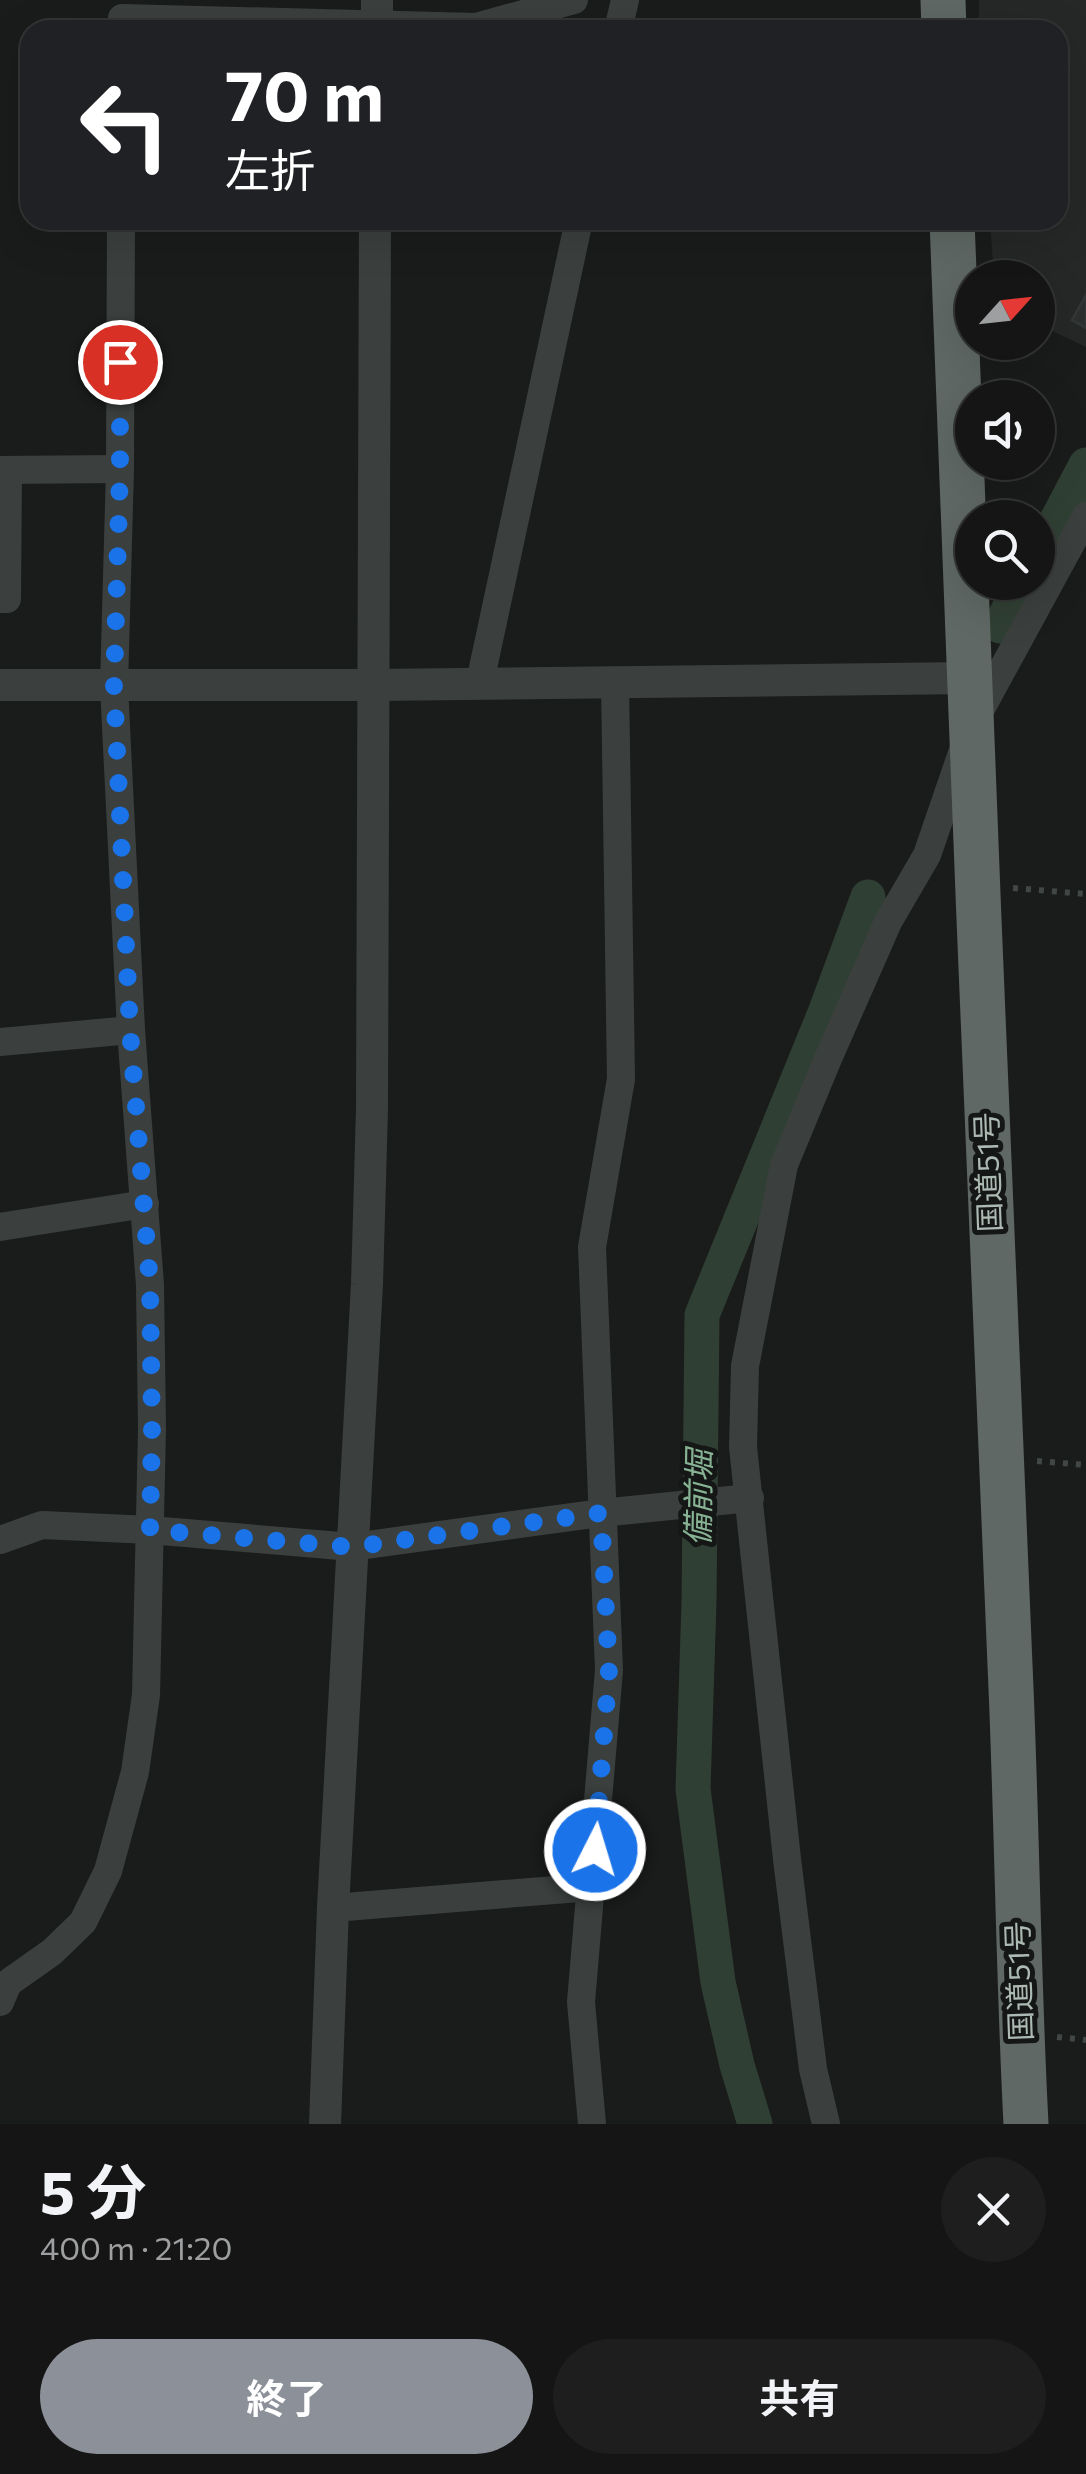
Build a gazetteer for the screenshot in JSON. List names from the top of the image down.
{
  "streets": {
    "highway": ["国道51号"]
  },
  "water": ["備前堀"],
  "north": "top right",
  "page": {
    "turn": ["70 m", "左折"],
    "heading": ["5 分", "400 m · 21:20"],
    "buttons": ["終了", "共有"]
  }
}
